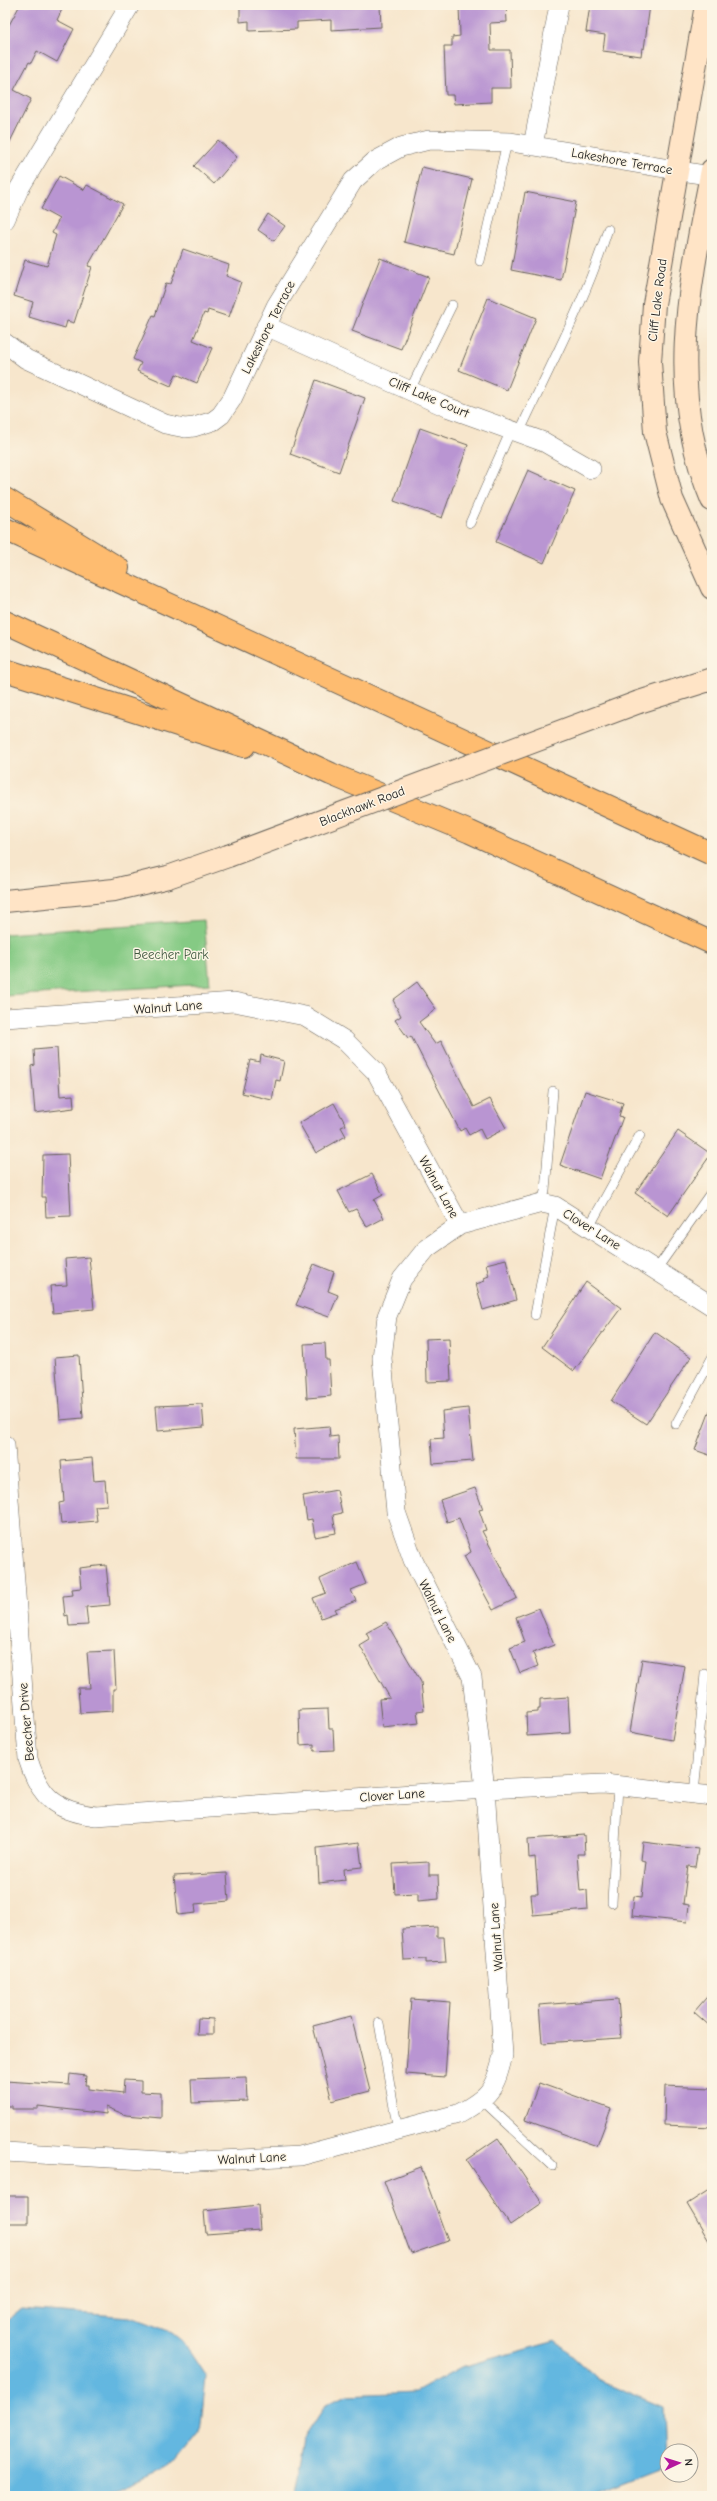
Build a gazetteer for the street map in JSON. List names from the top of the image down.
{
  "streets": {
    "street": [
      "Lakeshore Terrace",
      "Cliff Lake Road",
      "Cliff Lake Court",
      "Blackhawk Road",
      "Walnut Lane",
      "Clover Lane",
      "Beecher Drive"
    ]
  },
  "crossings": [
    ["Lakeshore Terrace", "Cliff Lake Road"],
    ["Lakeshore Terrace", "Cliff Lake Court"],
    ["Walnut Lane", "Clover Lane"],
    ["Clover Lane", "Beecher Drive"]
  ],
  "parks": ["Beecher Park"],
  "north": "right"
}
